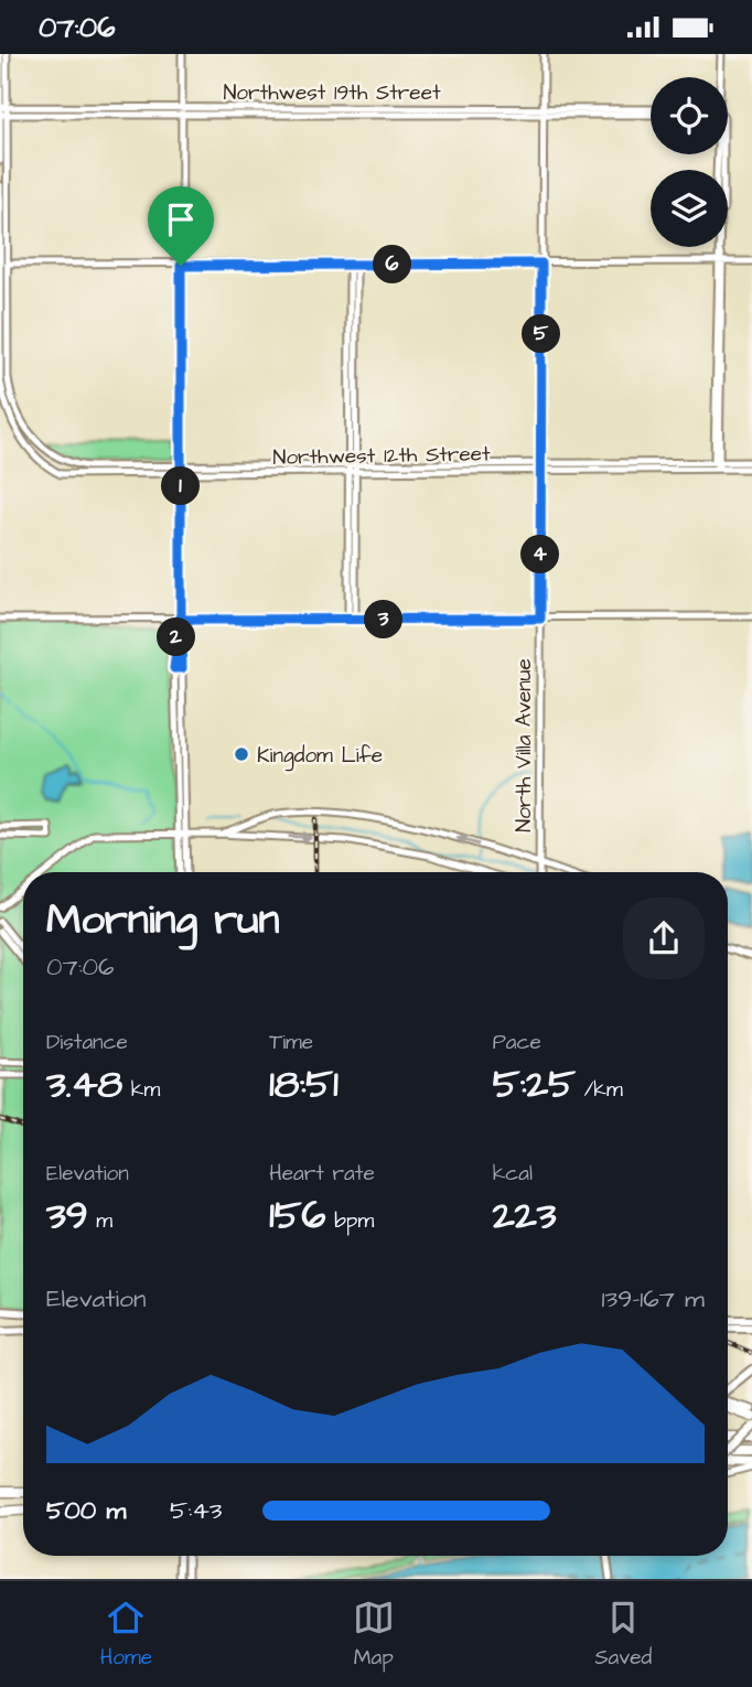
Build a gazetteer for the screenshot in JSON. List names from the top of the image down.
{
  "streets": {
    "street": ["Northwest 19th Street", "Northwest 12th Street", "North Villa Avenue"]
  },
  "crossings": [
    ["Northwest 19th Street", "North Villa Avenue"],
    ["Northwest 12th Street", "North Villa Avenue"]
  ],
  "places": ["Kingdom Life"],
  "page": {
    "status": "07:06",
    "pins": [
      "6",
      "5",
      "1",
      "4",
      "3",
      "2"
    ],
    "heading": ["Morning run", "07:06"],
    "stats": [
      ["Distance", "3.48 km"],
      ["Time", "18:51"],
      ["Pace", "5:25 /km"],
      ["Elevation", "39 m"],
      ["Heart rate", "156 bpm"],
      ["kcal", "223"]
    ],
    "chart": ["Elevation", "139–167 m"],
    "list": [
      {
        "name": "500 m",
        "note": "5:43"
      }
    ],
    "tabs": ["Home", "Map", "Saved"]
  }
}
